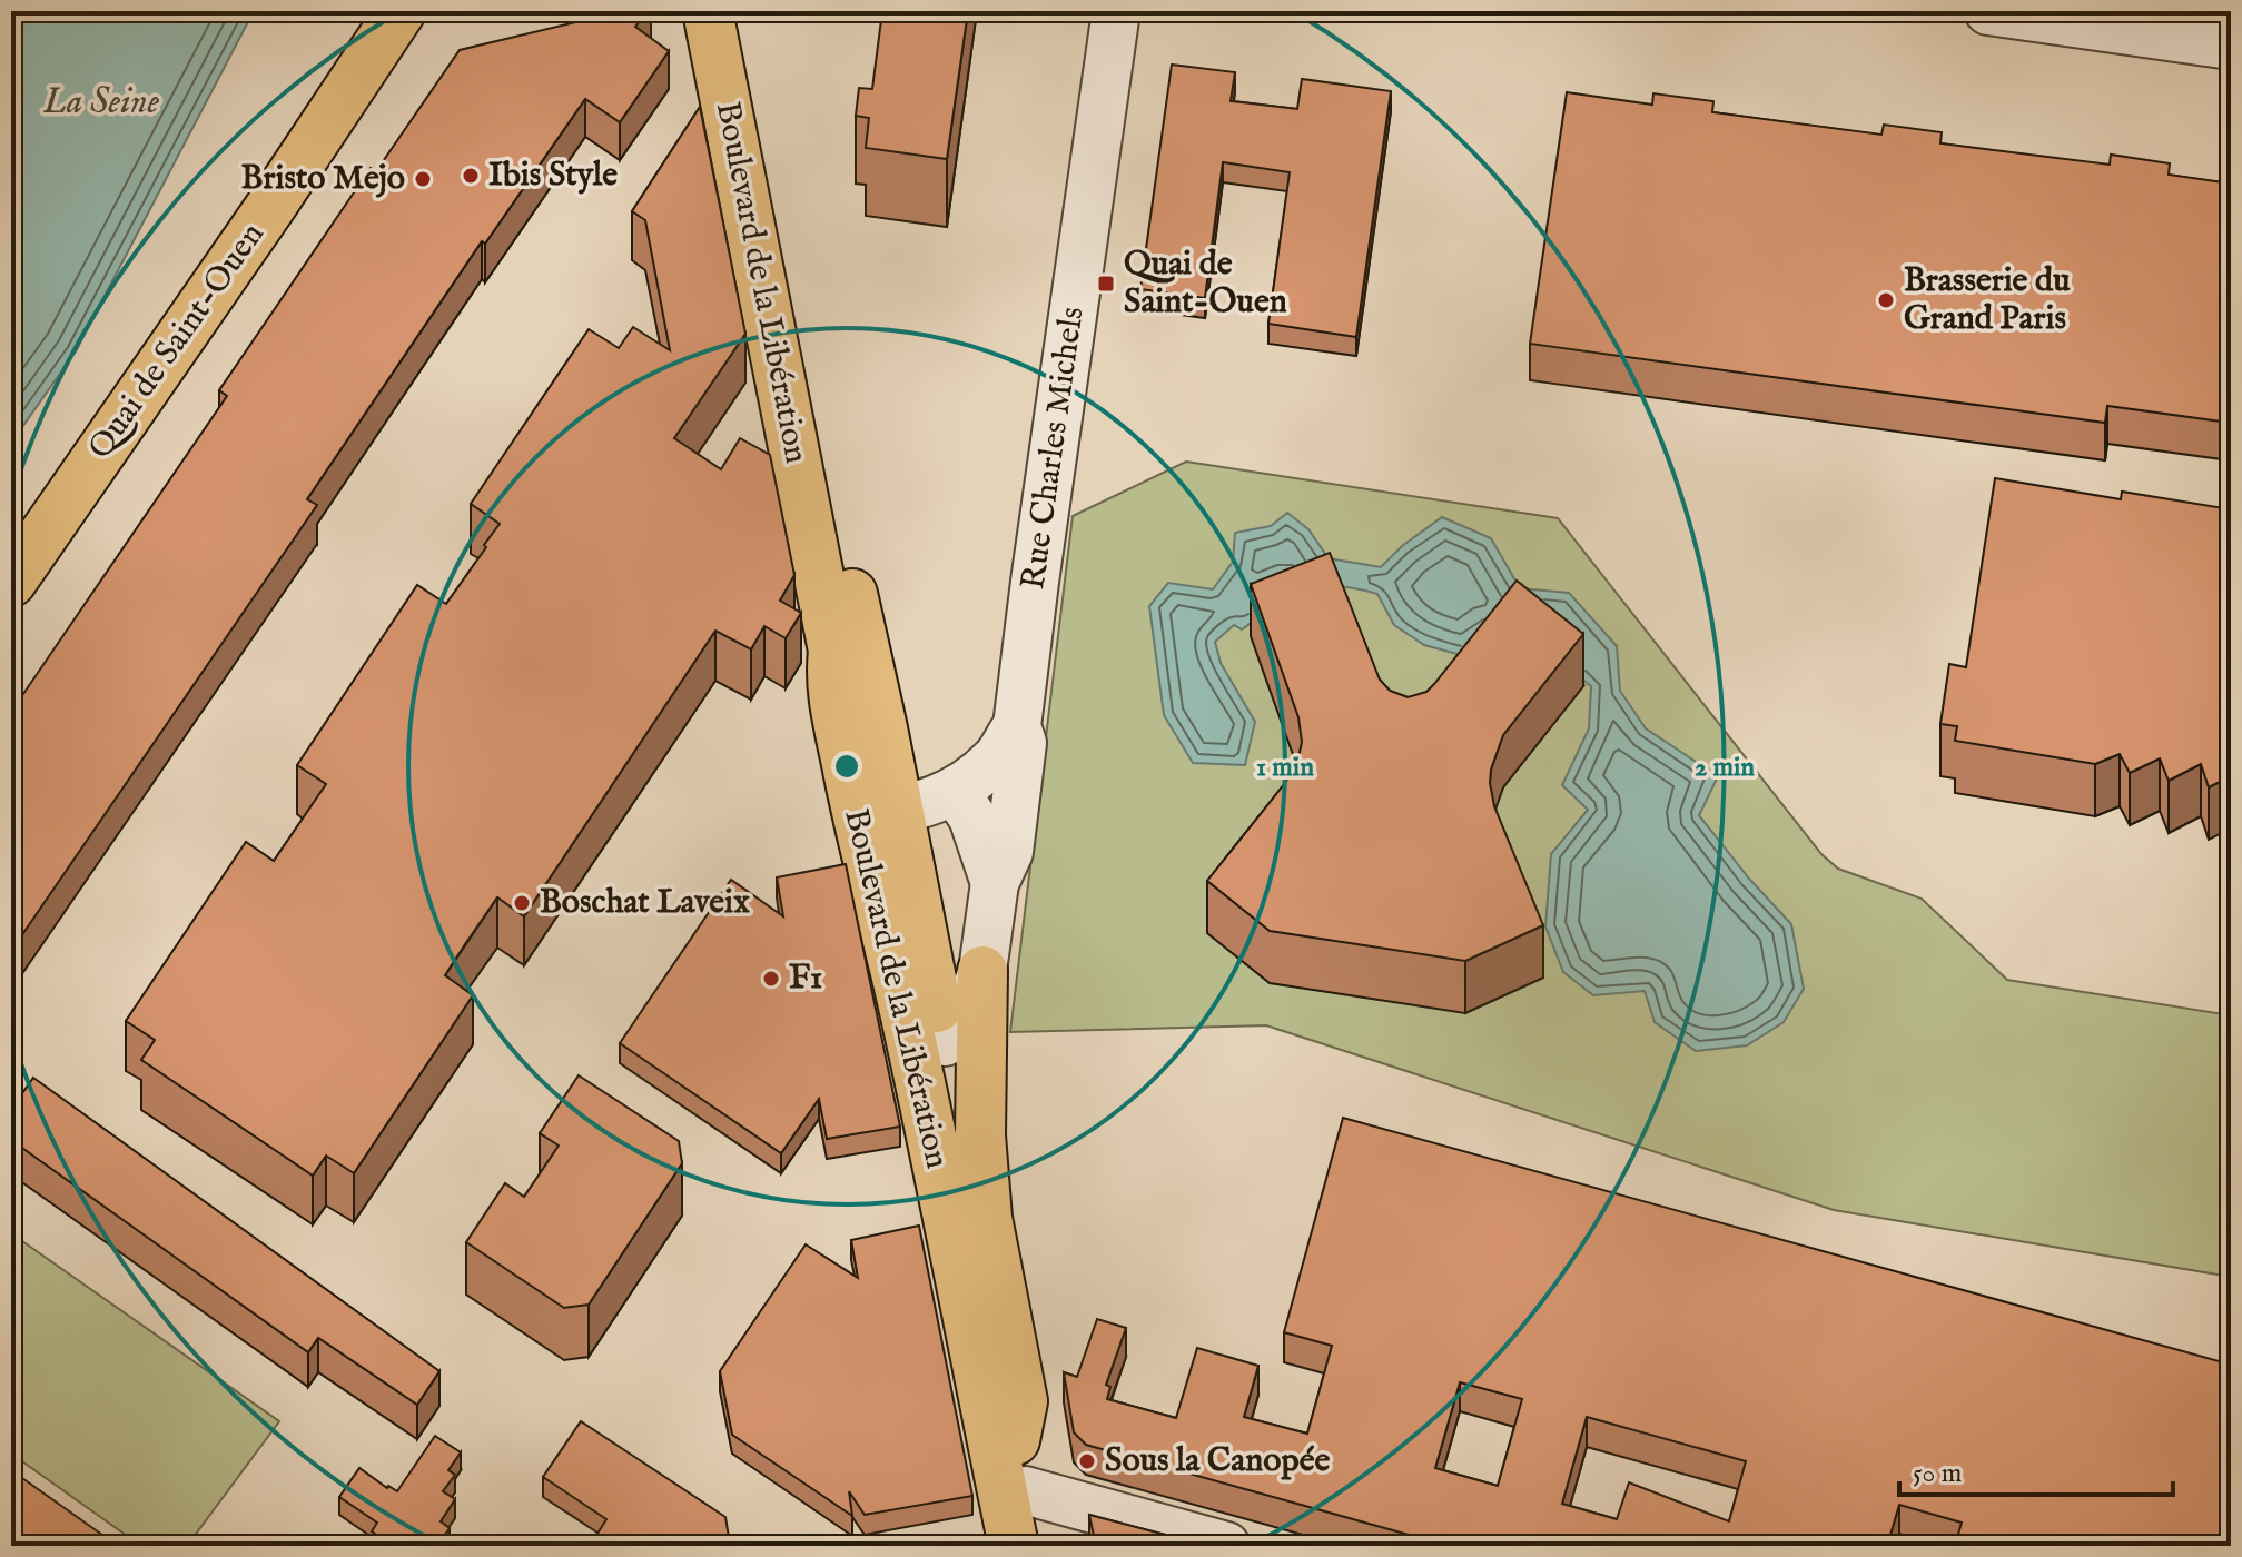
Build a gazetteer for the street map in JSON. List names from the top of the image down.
{
  "streets": {
    "main road": ["Boulevard de la Libération", "Quai de Saint-Ouen"],
    "street": ["Rue Charles Michels"]
  },
  "crossings": [
    ["Boulevard de la Libération", "Rue Charles Michels"]
  ],
  "water": ["La Seine"],
  "places": {
    "other": [
      "Ibis Style",
      "Bristo Mejo",
      "Brasserie du Grand Paris",
      "Boschat Laveix",
      "F1",
      "Sous la Canopée"
    ],
    "transit": ["Quai de Saint-Ouen"]
  },
  "scale_bar": "50 m",
  "rings": ["1 min", "2 min"]
}
